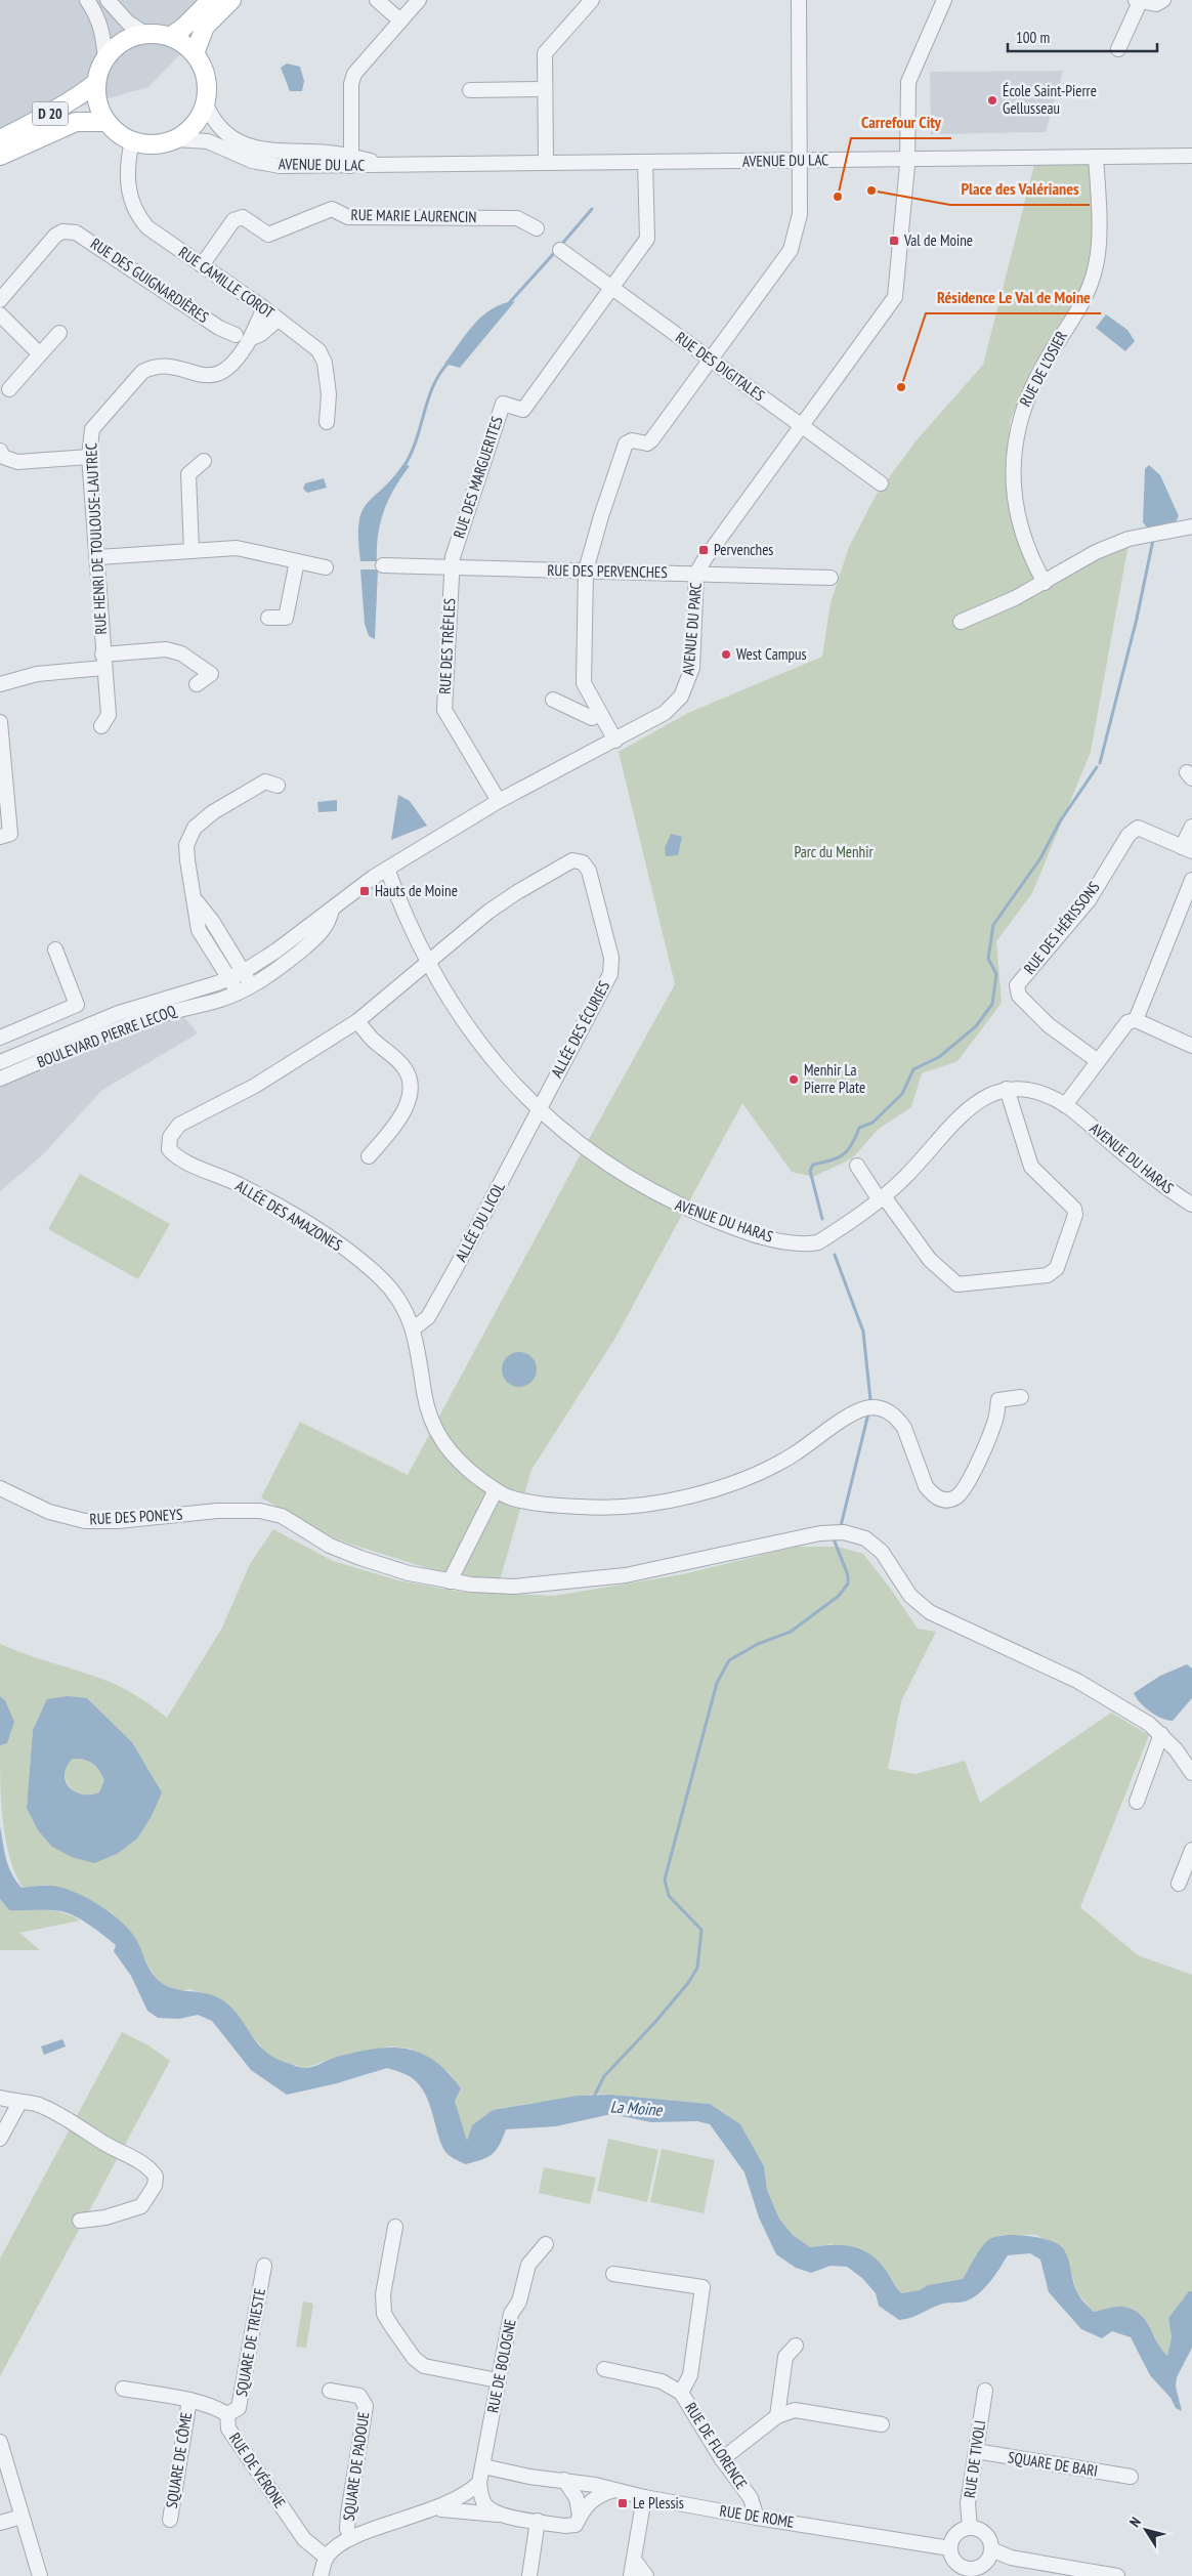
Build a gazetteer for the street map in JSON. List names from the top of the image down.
{
  "streets": {
    "main road": ["D 20"],
    "street": [
      "AVENUE DU LAC",
      "RUE MARIE LAURENCIN",
      "RUE DES GUIGNARDIÈRES",
      "RUE CAMILLE COROT",
      "RUE DES DIGITALES",
      "RUE DE L’OSIER",
      "RUE DES MARGUERITES",
      "RUE HENRI DE TOULOUSE-LAUTREC",
      "RUE DES PERVENCHES",
      "AVENUE DU PARC",
      "RUE DES TRÈFLES",
      "RUE DES HÉRISSONS",
      "ALLÉE DES ÉCURIES",
      "BOULEVARD PIERRE LECOQ",
      "AVENUE DU HARAS",
      "ALLÉE DES AMAZONES",
      "ALLÉE DU LICOL",
      "RUE DES PONEYS",
      "SQUARE DE TRIESTE",
      "RUE DE BOLOGNE",
      "RUE DE FLORENCE",
      "RUE DE TIVOLI",
      "SQUARE DE CÔME",
      "SQUARE DE BARI",
      "SQUARE DE PADOUE",
      "RUE DE VÉRONE",
      "RUE DE ROME"
    ]
  },
  "crossings": [
    ["D 20", "AVENUE DU LAC"],
    ["D 20", "RUE CAMILLE COROT"],
    ["AVENUE DU LAC", "RUE CAMILLE COROT"],
    ["AVENUE DU LAC", "RUE DE L’OSIER"],
    ["AVENUE DU LAC", "AVENUE DU PARC"],
    ["RUE MARIE LAURENCIN", "RUE CAMILLE COROT"],
    ["RUE CAMILLE COROT", "RUE HENRI DE TOULOUSE-LAUTREC"],
    ["RUE DES DIGITALES", "RUE DES MARGUERITES"],
    ["RUE DES DIGITALES", "AVENUE DU PARC"],
    ["RUE DES MARGUERITES", "RUE DES PERVENCHES"],
    ["RUE DES MARGUERITES", "RUE DES TRÈFLES"],
    ["RUE DES PERVENCHES", "AVENUE DU PARC"],
    ["RUE DES PERVENCHES", "RUE DES TRÈFLES"],
    ["AVENUE DU PARC", "RUE DES TRÈFLES"],
    ["AVENUE DU PARC", "BOULEVARD PIERRE LECOQ"],
    ["AVENUE DU PARC", "AVENUE DU HARAS"],
    ["ALLÉE DES ÉCURIES", "AVENUE DU HARAS"],
    ["ALLÉE DES ÉCURIES", "ALLÉE DES AMAZONES"],
    ["ALLÉE DES ÉCURIES", "ALLÉE DU LICOL"],
    ["BOULEVARD PIERRE LECOQ", "AVENUE DU HARAS"],
    ["AVENUE DU HARAS", "ALLÉE DES AMAZONES"],
    ["AVENUE DU HARAS", "ALLÉE DU LICOL"],
    ["ALLÉE DES AMAZONES", "ALLÉE DU LICOL"],
    ["SQUARE DE TRIESTE", "RUE DE VÉRONE"],
    ["RUE DE BOLOGNE", "RUE DE ROME"],
    ["RUE DE FLORENCE", "RUE DE ROME"],
    ["RUE DE TIVOLI", "SQUARE DE BARI"],
    ["RUE DE TIVOLI", "RUE DE ROME"],
    ["SQUARE DE CÔME", "RUE DE VÉRONE"]
  ],
  "water": ["La Moine"],
  "parks": ["Parc du Menhir"],
  "places": {
    "other": [
      "École Saint-Pierre Gellusseau",
      "Place des Valérianes",
      "Carrefour City",
      "Résidence Le Val de Moine",
      "West Campus",
      "Menhir La Pierre Plate"
    ],
    "transit": [
      "Val de Moine",
      "Pervenches",
      "Hauts de Moine",
      "Le Plessis"
    ]
  },
  "scale_bar": "100 m",
  "north": "top left"
}
